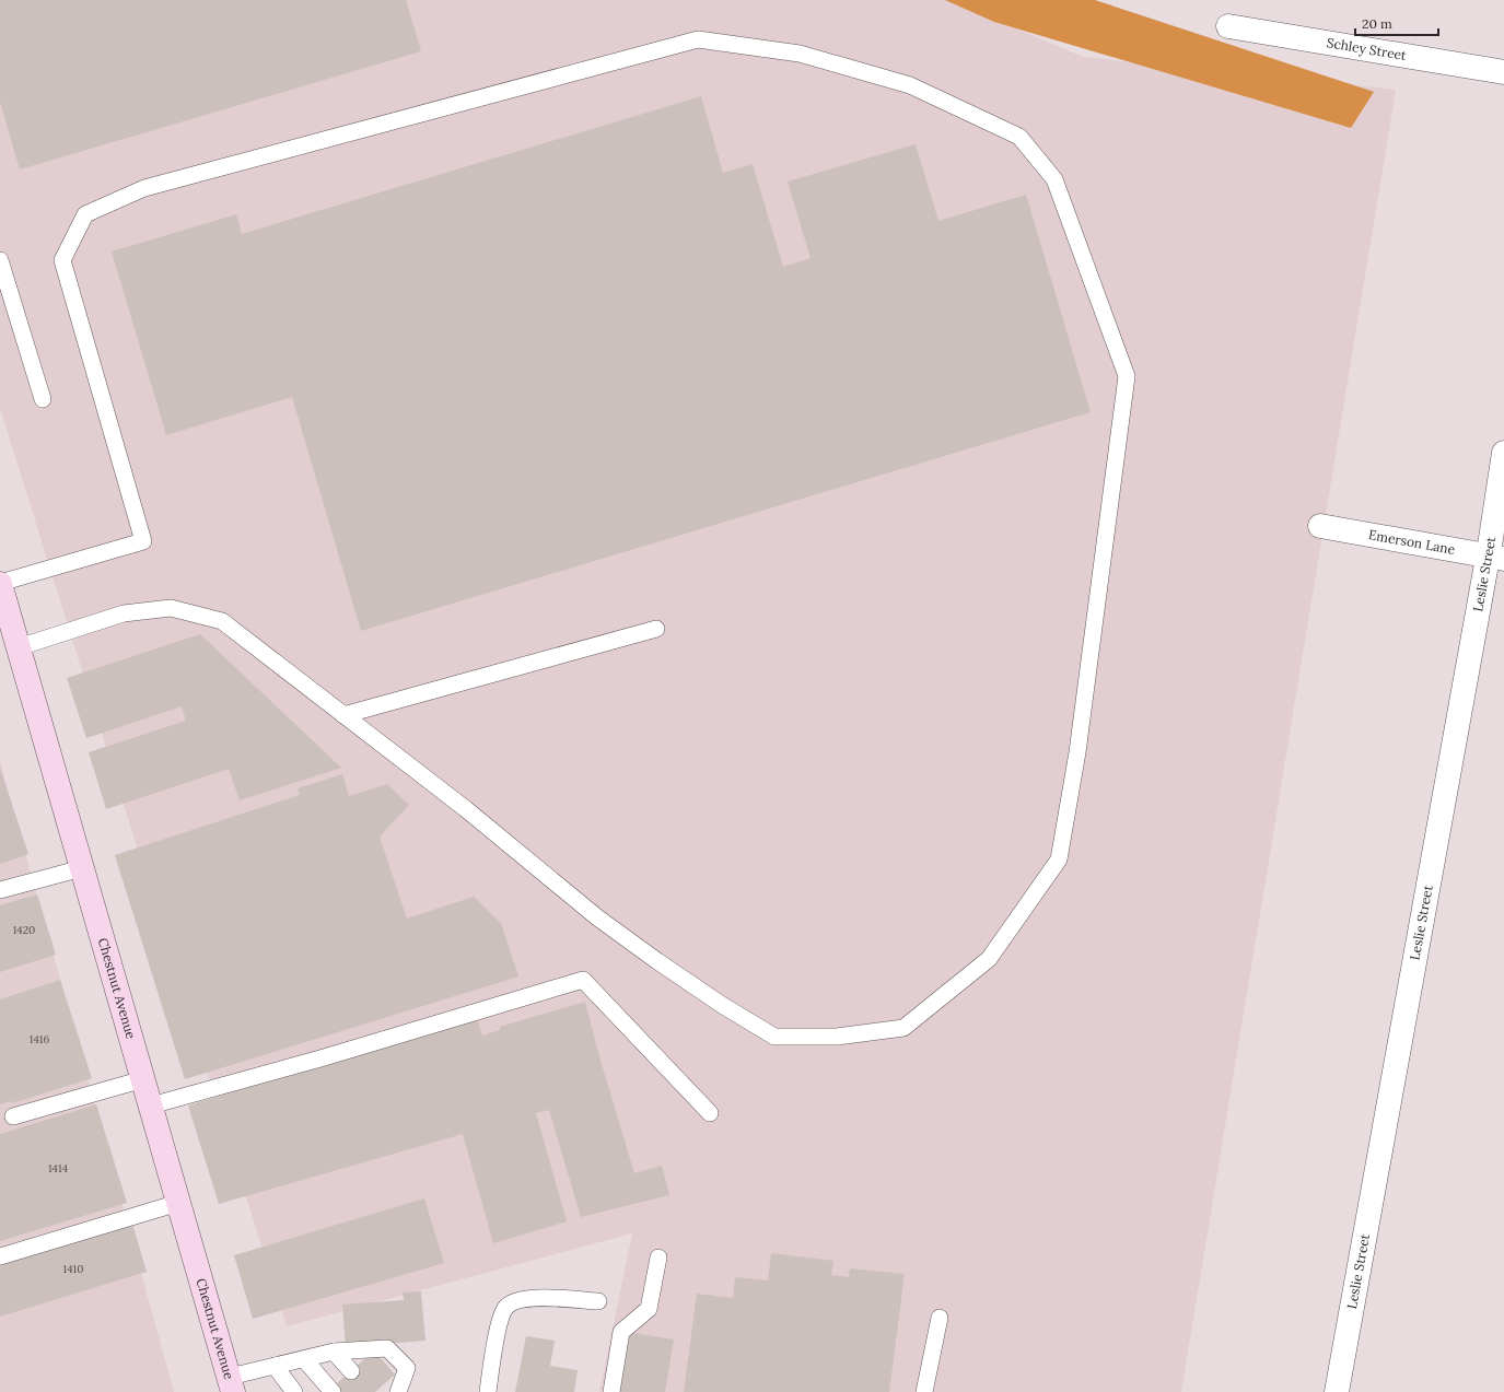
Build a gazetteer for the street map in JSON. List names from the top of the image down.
{
  "streets": {
    "main road": ["Chestnut Avenue"],
    "street": ["Schley Street", "Emerson Lane", "Leslie Street"]
  },
  "crossings": [
    ["Emerson Lane", "Leslie Street"]
  ],
  "house_numbers": [
    "1420",
    "1416",
    "1414",
    "1410"
  ],
  "scale_bar": "20 m"
}
